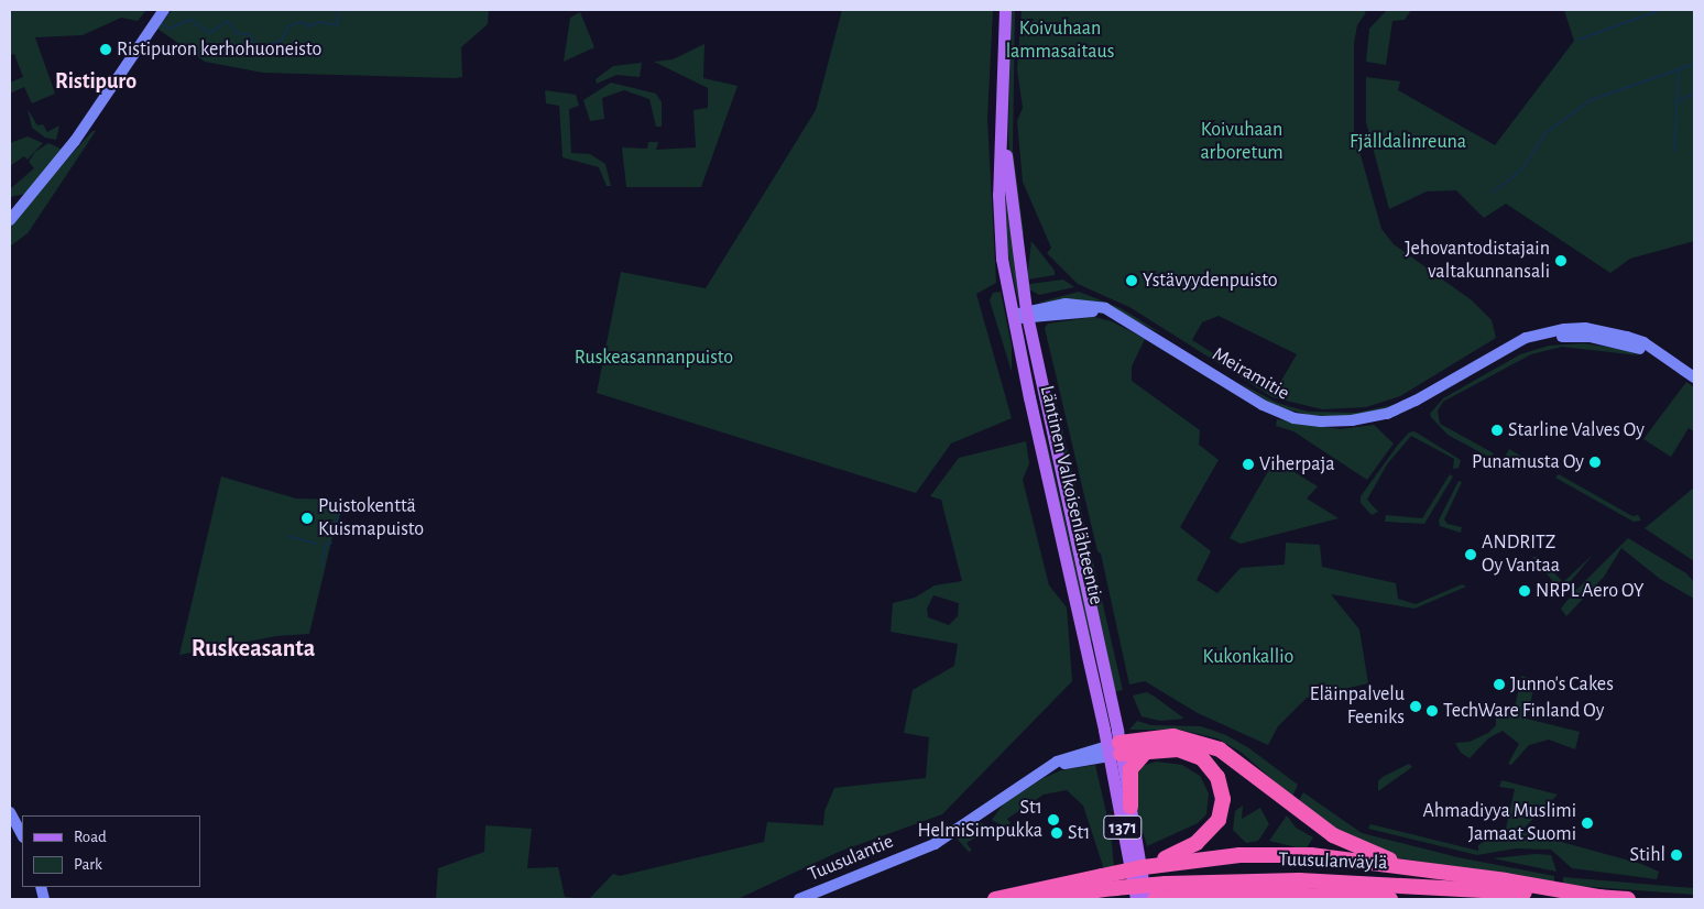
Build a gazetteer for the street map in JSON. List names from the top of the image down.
{
  "streets": {
    "highway": ["Tuusulanväylä"],
    "main road": [
      "Meiramitie",
      "Läntinen Valkoisenlähteentie",
      "1371",
      "Tuusulantie"
    ]
  },
  "crossings": [
    ["Meiramitie", "Läntinen Valkoisenlähteentie"],
    ["Läntinen Valkoisenlähteentie", "Tuusulantie"]
  ],
  "districts": ["Ristipuro", "Ruskeasanta"],
  "parks": [
    "Koivuhaan lammasaitaus",
    "Koivuhaan arboretum",
    "Fjälldalinreuna",
    "Ruskeasannanpuisto",
    "Kukonkallio"
  ],
  "places": [
    "Ristipuron kerhohuoneisto",
    "Jehovantodistajain valtakunnansali",
    "Ystävyydenpuisto",
    "Starline Valves Oy",
    "Punamusta Oy",
    "Viherpaja",
    "Puistokenttä Kuismapuisto",
    "ANDRITZ Oy Vantaa",
    "NRPL Aero OY",
    "Junno's Cakes",
    "Eläinpalvelu Feeniks",
    "TechWare Finland Oy",
    "St1 HelmiSimpukka",
    "Ahmadiyya Muslimi Jamaat Suomi",
    "St1",
    "Stihl"
  ],
  "legend": ["Road", "Park"]
}
